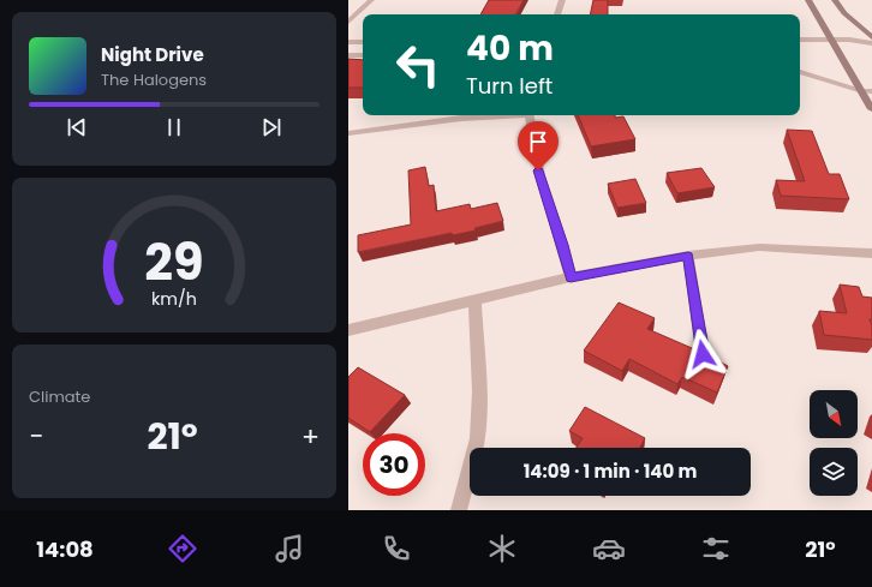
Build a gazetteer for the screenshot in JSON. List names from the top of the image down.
{
  "north": "bottom right",
  "page": {
    "turn": ["40 m", "Turn left"],
    "song": ["Night Drive", "The Halogens"],
    "tile": "Climate",
    "heat": ["−", "21°", "+"],
    "limit": "30",
    "trip": "14:09 · 1 min · 140 m",
    "tabs": ["14:08", "21°"],
    "gauge": ["29", "km/h"]
  }
}
